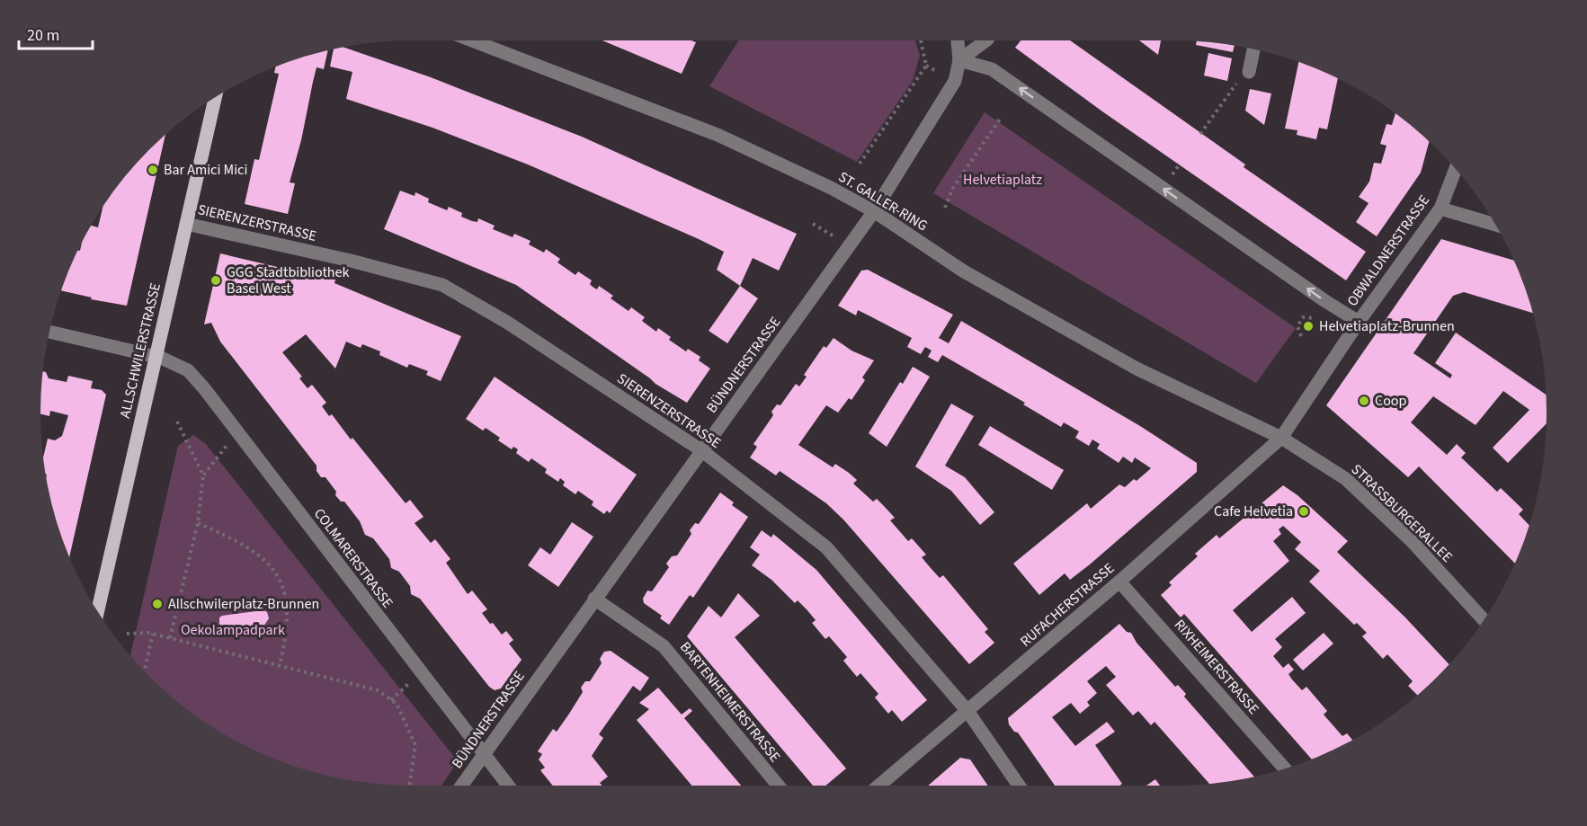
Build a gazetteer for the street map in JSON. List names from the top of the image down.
{
  "streets": {
    "main road": ["ALLSCHWILERSTRASSE"],
    "street": [
      "ST. GALLER-RING",
      "SIERENZERSTRASSE",
      "OBWALDNERSTRASSE",
      "BÜNDNERSTRASSE",
      "STRASSBURGERALLEE",
      "COLMARERSTRASSE",
      "RUFACHERSTRASSE",
      "RIXHEIMERSTRASSE",
      "BARTENHEIMERSTRASSE"
    ]
  },
  "crossings": [
    ["ST. GALLER-RING", "OBWALDNERSTRASSE"],
    ["ST. GALLER-RING", "BÜNDNERSTRASSE"],
    ["ST. GALLER-RING", "STRASSBURGERALLEE"],
    ["ST. GALLER-RING", "RUFACHERSTRASSE"],
    ["SIERENZERSTRASSE", "ALLSCHWILERSTRASSE"],
    ["SIERENZERSTRASSE", "BÜNDNERSTRASSE"],
    ["SIERENZERSTRASSE", "RUFACHERSTRASSE"],
    ["OBWALDNERSTRASSE", "STRASSBURGERALLEE"],
    ["OBWALDNERSTRASSE", "RUFACHERSTRASSE"],
    ["ALLSCHWILERSTRASSE", "COLMARERSTRASSE"],
    ["BÜNDNERSTRASSE", "COLMARERSTRASSE"],
    ["BÜNDNERSTRASSE", "BARTENHEIMERSTRASSE"],
    ["STRASSBURGERALLEE", "RUFACHERSTRASSE"],
    ["RUFACHERSTRASSE", "RIXHEIMERSTRASSE"]
  ],
  "parks": ["Helvetiaplatz", "Oekolampadpark"],
  "places": [
    "Bar Amici Mici",
    "GGG Stadtbibliothek Basel West",
    "Helvetiaplatz-Brunnen",
    "Coop",
    "Cafe Helvetia",
    "Allschwilerplatz-Brunnen"
  ],
  "scale_bar": "20 m"
}
